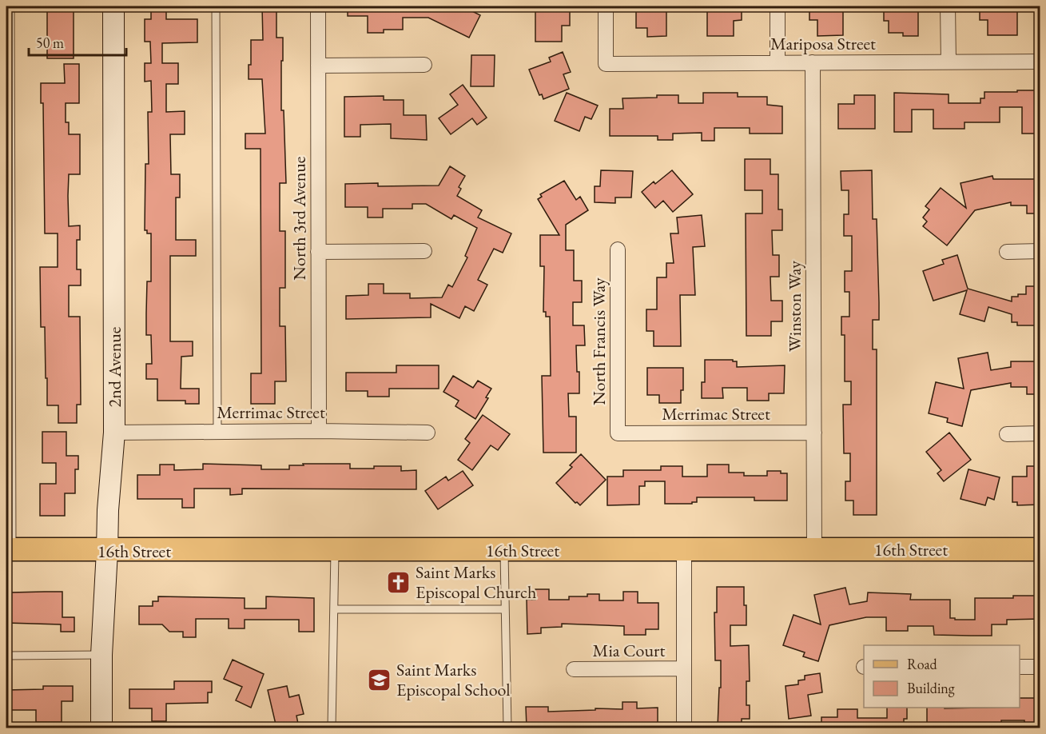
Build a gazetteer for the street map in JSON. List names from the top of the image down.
{
  "streets": {
    "main road": ["16th Street"],
    "street": [
      "Mariposa Street",
      "North 3rd Avenue",
      "Winston Way",
      "North Francis Way",
      "2nd Avenue",
      "Merrimac Street",
      "Mia Court"
    ]
  },
  "crossings": [
    ["Mariposa Street", "Winston Way"],
    ["North 3rd Avenue", "Merrimac Street"],
    ["Winston Way", "Merrimac Street"],
    ["Winston Way", "16th Street"],
    ["North Francis Way", "Merrimac Street"],
    ["2nd Avenue", "Merrimac Street"],
    ["2nd Avenue", "16th Street"]
  ],
  "places": {
    "church": ["Saint Marks Episcopal Church"],
    "school or university": ["Saint Marks Episcopal School"]
  },
  "legend": ["Road", "Building"],
  "scale_bar": "50 m"
}
